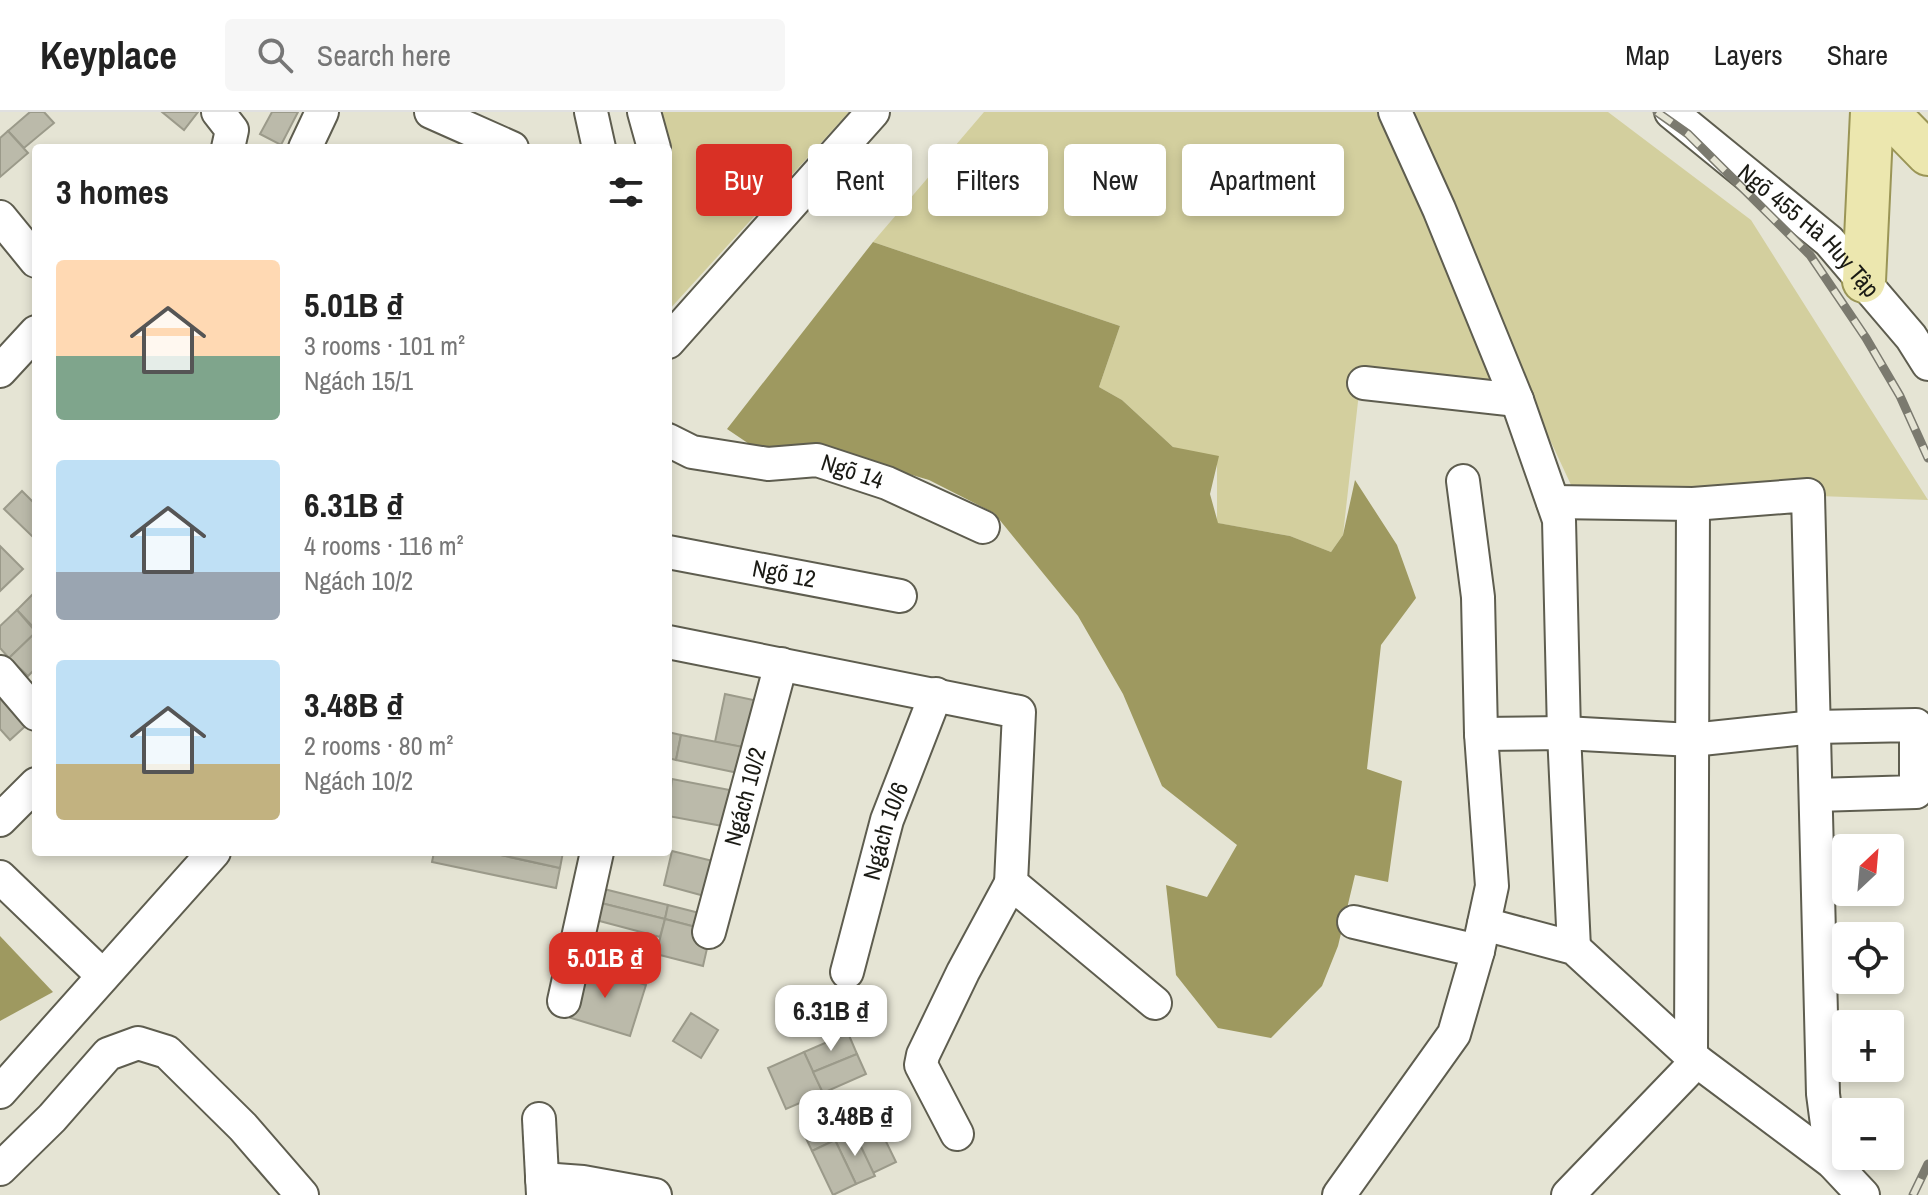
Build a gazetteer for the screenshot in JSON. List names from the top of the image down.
{
  "streets": {
    "street": [
      "Ngõ 455 Hà Huy Tập",
      "Ngõ 14",
      "Ngõ 12",
      "Ngách 10/2",
      "Ngách 10/6"
    ]
  },
  "north": "top right",
  "page": {
    "header": "Keyplace",
    "search": "Search here",
    "nav": ["Map", "Layers", "Share"],
    "chip": [
      "Buy",
      "Rent",
      "Filters",
      "New",
      "Apartment"
    ],
    "heading": "3 homes",
    "list": [
      {
        "name": "5.01B ₫",
        "note": "3 rooms · 101 m² · Ngách 15/1"
      },
      {
        "name": "6.31B ₫",
        "note": "4 rooms · 116 m² · Ngách 10/2"
      },
      {
        "name": "3.48B ₫",
        "note": "2 rooms · 80 m² · Ngách 10/2"
      }
    ],
    "map_buttons": ["+", "−"],
    "price": ["5.01B ₫", "6.31B ₫", "3.48B ₫"]
  }
}
